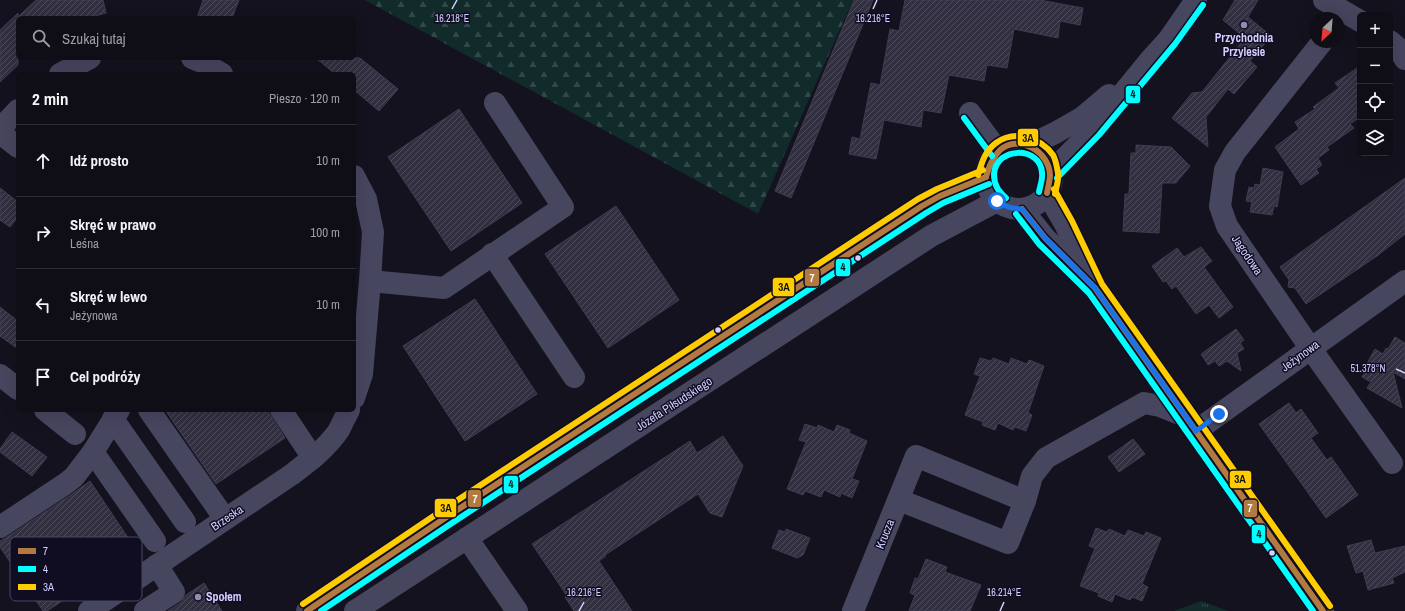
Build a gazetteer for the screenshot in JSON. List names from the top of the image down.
{
  "streets": {
    "street": [
      "Jagodowa",
      "Jeżynowa",
      "Józefa Piłsudskiego",
      "Brzeska",
      "Krucza"
    ]
  },
  "crossings": [
    ["Jagodowa", "Jeżynowa"]
  ],
  "places": ["Przychodnia Przylesie", "Społem"],
  "lines": ["transit line 4", "transit line 3A", "transit line 7"],
  "legend": ["7", "4", "3A"],
  "north": "bottom left",
  "page": {
    "map_buttons": ["+", "−"],
    "search": "Szukaj tutaj",
    "heading": ["2 min", "Pieszo · 120 m"],
    "list": [
      ["Idź prosto", "10 m"],
      ["Skręć w prawo", "Leśna", "100 m"],
      ["Skręć w lewo", "Jeżynowa", "10 m"],
      "Cel podróży"
    ]
  },
  "coordinates": [
    "16.218°E",
    "16.216°E",
    "51.378°N",
    "16.214°E"
  ]
}
